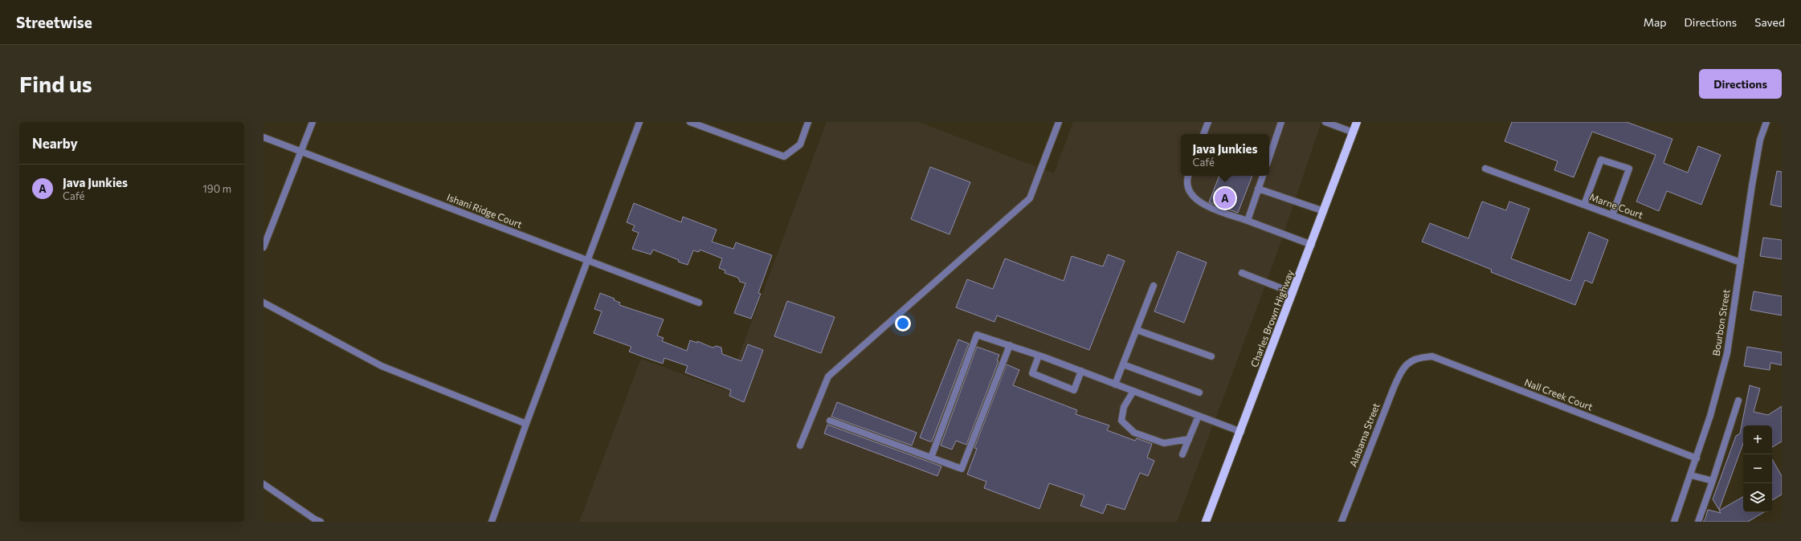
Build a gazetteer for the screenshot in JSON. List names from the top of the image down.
{
  "streets": {
    "main road": ["Charles Brown Highway"],
    "street": [
      "Marne Court",
      "Ishani Ridge Court",
      "Bourbon Street",
      "Nall Creek Court",
      "Alabama Street"
    ]
  },
  "crossings": [
    ["Marne Court", "Bourbon Street"],
    ["Bourbon Street", "Nall Creek Court"],
    ["Nall Creek Court", "Alabama Street"]
  ],
  "page": {
    "header": "Streetwise",
    "nav": ["Map", "Directions", "Saved"],
    "buttons": "Directions",
    "title": "Find us",
    "heading": "Nearby",
    "popup": ["Java Junkies", "Café"],
    "list": [
      {
        "mark": "A",
        "name": "Java Junkies",
        "note": "Café",
        "value": "190 m"
      }
    ],
    "pins": "A",
    "map_buttons": ["+", "−"]
  }
}
